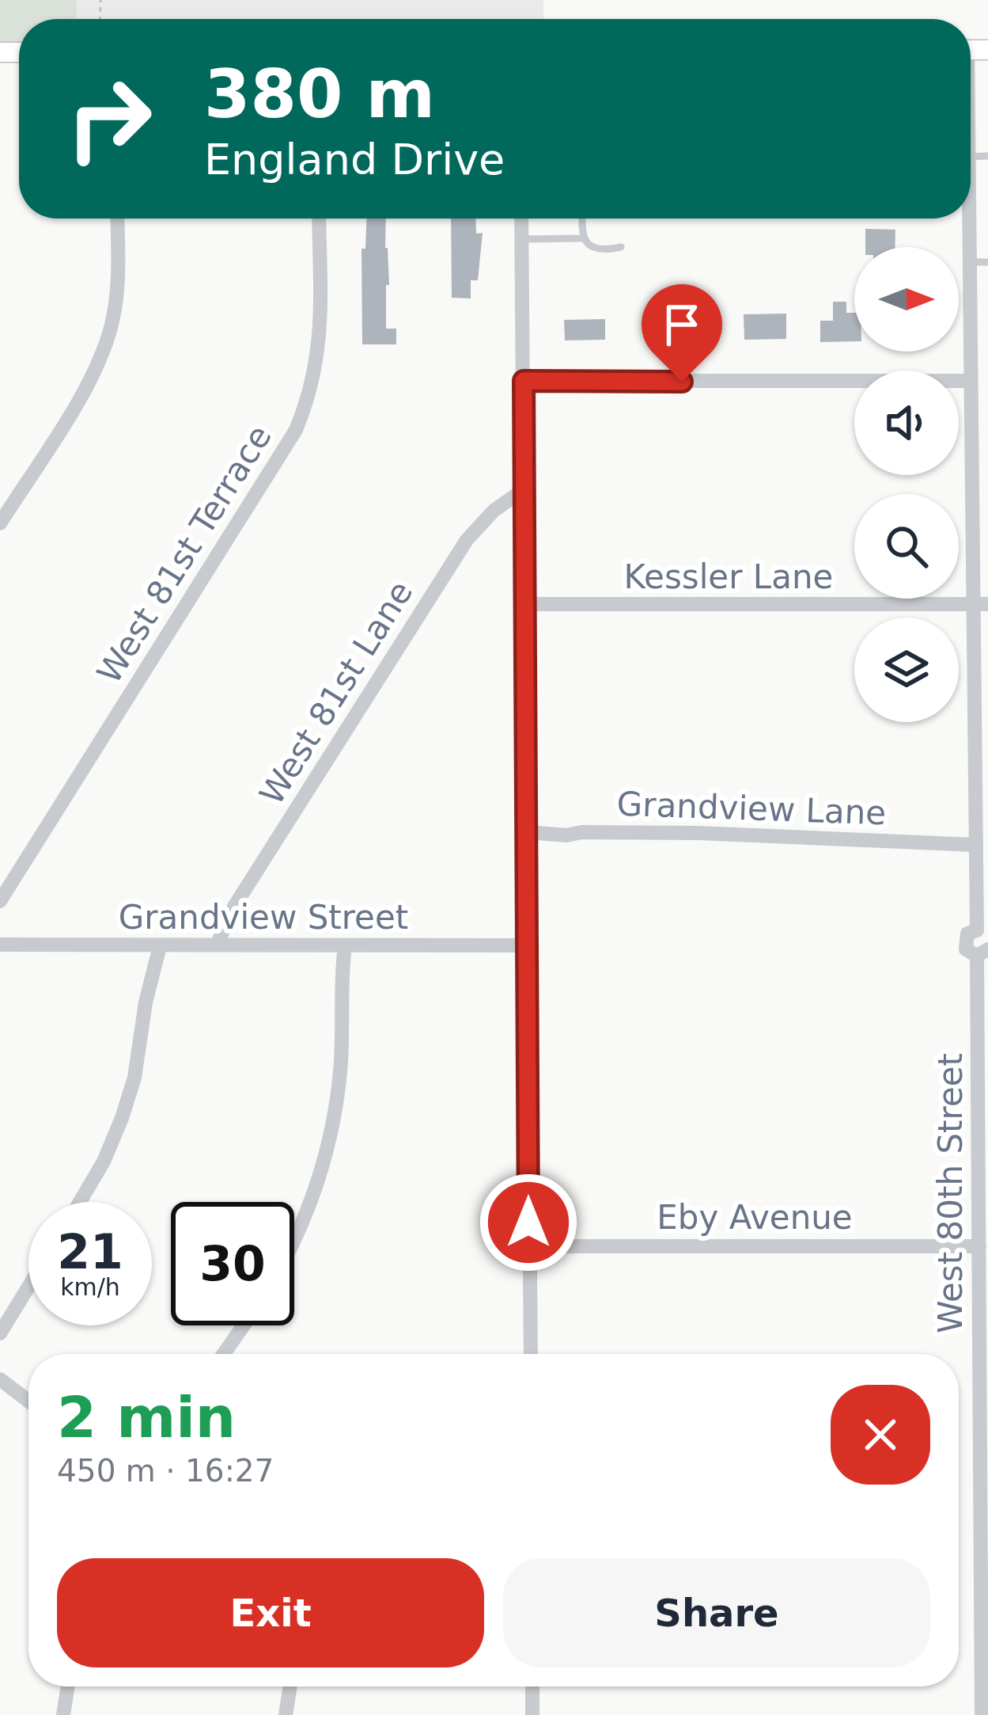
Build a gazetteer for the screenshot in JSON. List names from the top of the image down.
{
  "streets": {
    "street": [
      "West 81st Terrace",
      "Kessler Lane",
      "West 81st Lane",
      "Grandview Lane",
      "Grandview Street",
      "West 80th Street",
      "Eby Avenue"
    ]
  },
  "crossings": [
    ["West 81st Lane", "Grandview Street"],
    ["West 80th Street", "Eby Avenue"]
  ],
  "north": "right",
  "page": {
    "turn": ["380 m", "England Drive"],
    "speed": "21 km/h",
    "limit": "30",
    "heading": ["2 min", "450 m · 16:27"],
    "buttons": ["Exit", "Share"]
  }
}
